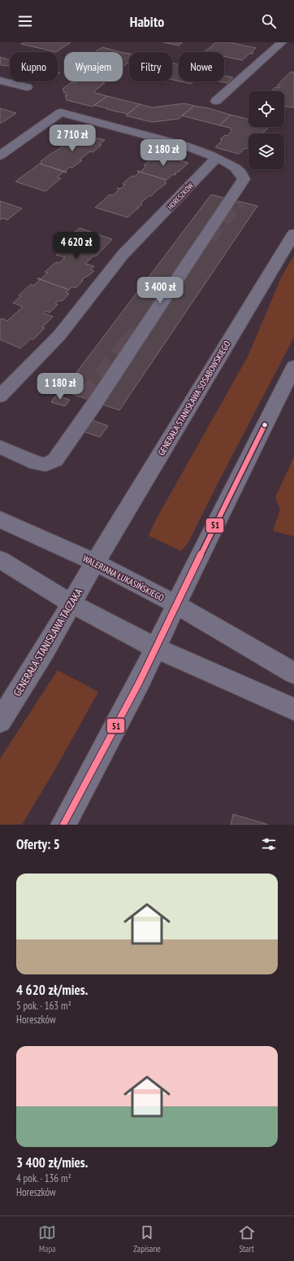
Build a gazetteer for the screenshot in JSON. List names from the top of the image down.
{
  "streets": {
    "main road": ["GENERAŁA STANISŁAWA SOSABOWSKIEGO", "WALERIANA ŁUKASIŃSKIEGO", "GENERAŁA STANISŁAWA TACZAKA"],
    "street": ["HORESZKÓW"]
  },
  "crossings": [
    ["GENERAŁA STANISŁAWA SOSABOWSKIEGO", "WALERIANA ŁUKASIŃSKIEGO"],
    ["GENERAŁA STANISŁAWA SOSABOWSKIEGO", "GENERAŁA STANISŁAWA TACZAKA"],
    ["WALERIANA ŁUKASIŃSKIEGO", "GENERAŁA STANISŁAWA TACZAKA"]
  ],
  "lines": ["transit line 51"],
  "page": {
    "header": "Habito",
    "chip": [
      "Kupno",
      "Wynajem",
      "Filtry",
      "Nowe"
    ],
    "price": [
      "2 710 zł",
      "2 180 zł",
      "4 620 zł",
      "3 400 zł",
      "1 180 zł"
    ],
    "heading": "Oferty: 5",
    "list": [
      {
        "name": "4 620 zł/mies.",
        "note": "5 pok. · 163 m² · Horeszków"
      },
      {
        "name": "3 400 zł/mies.",
        "note": "4 pok. · 136 m² · Horeszków"
      }
    ],
    "tabs": ["Mapa", "Zapisane", "Start"]
  }
}
